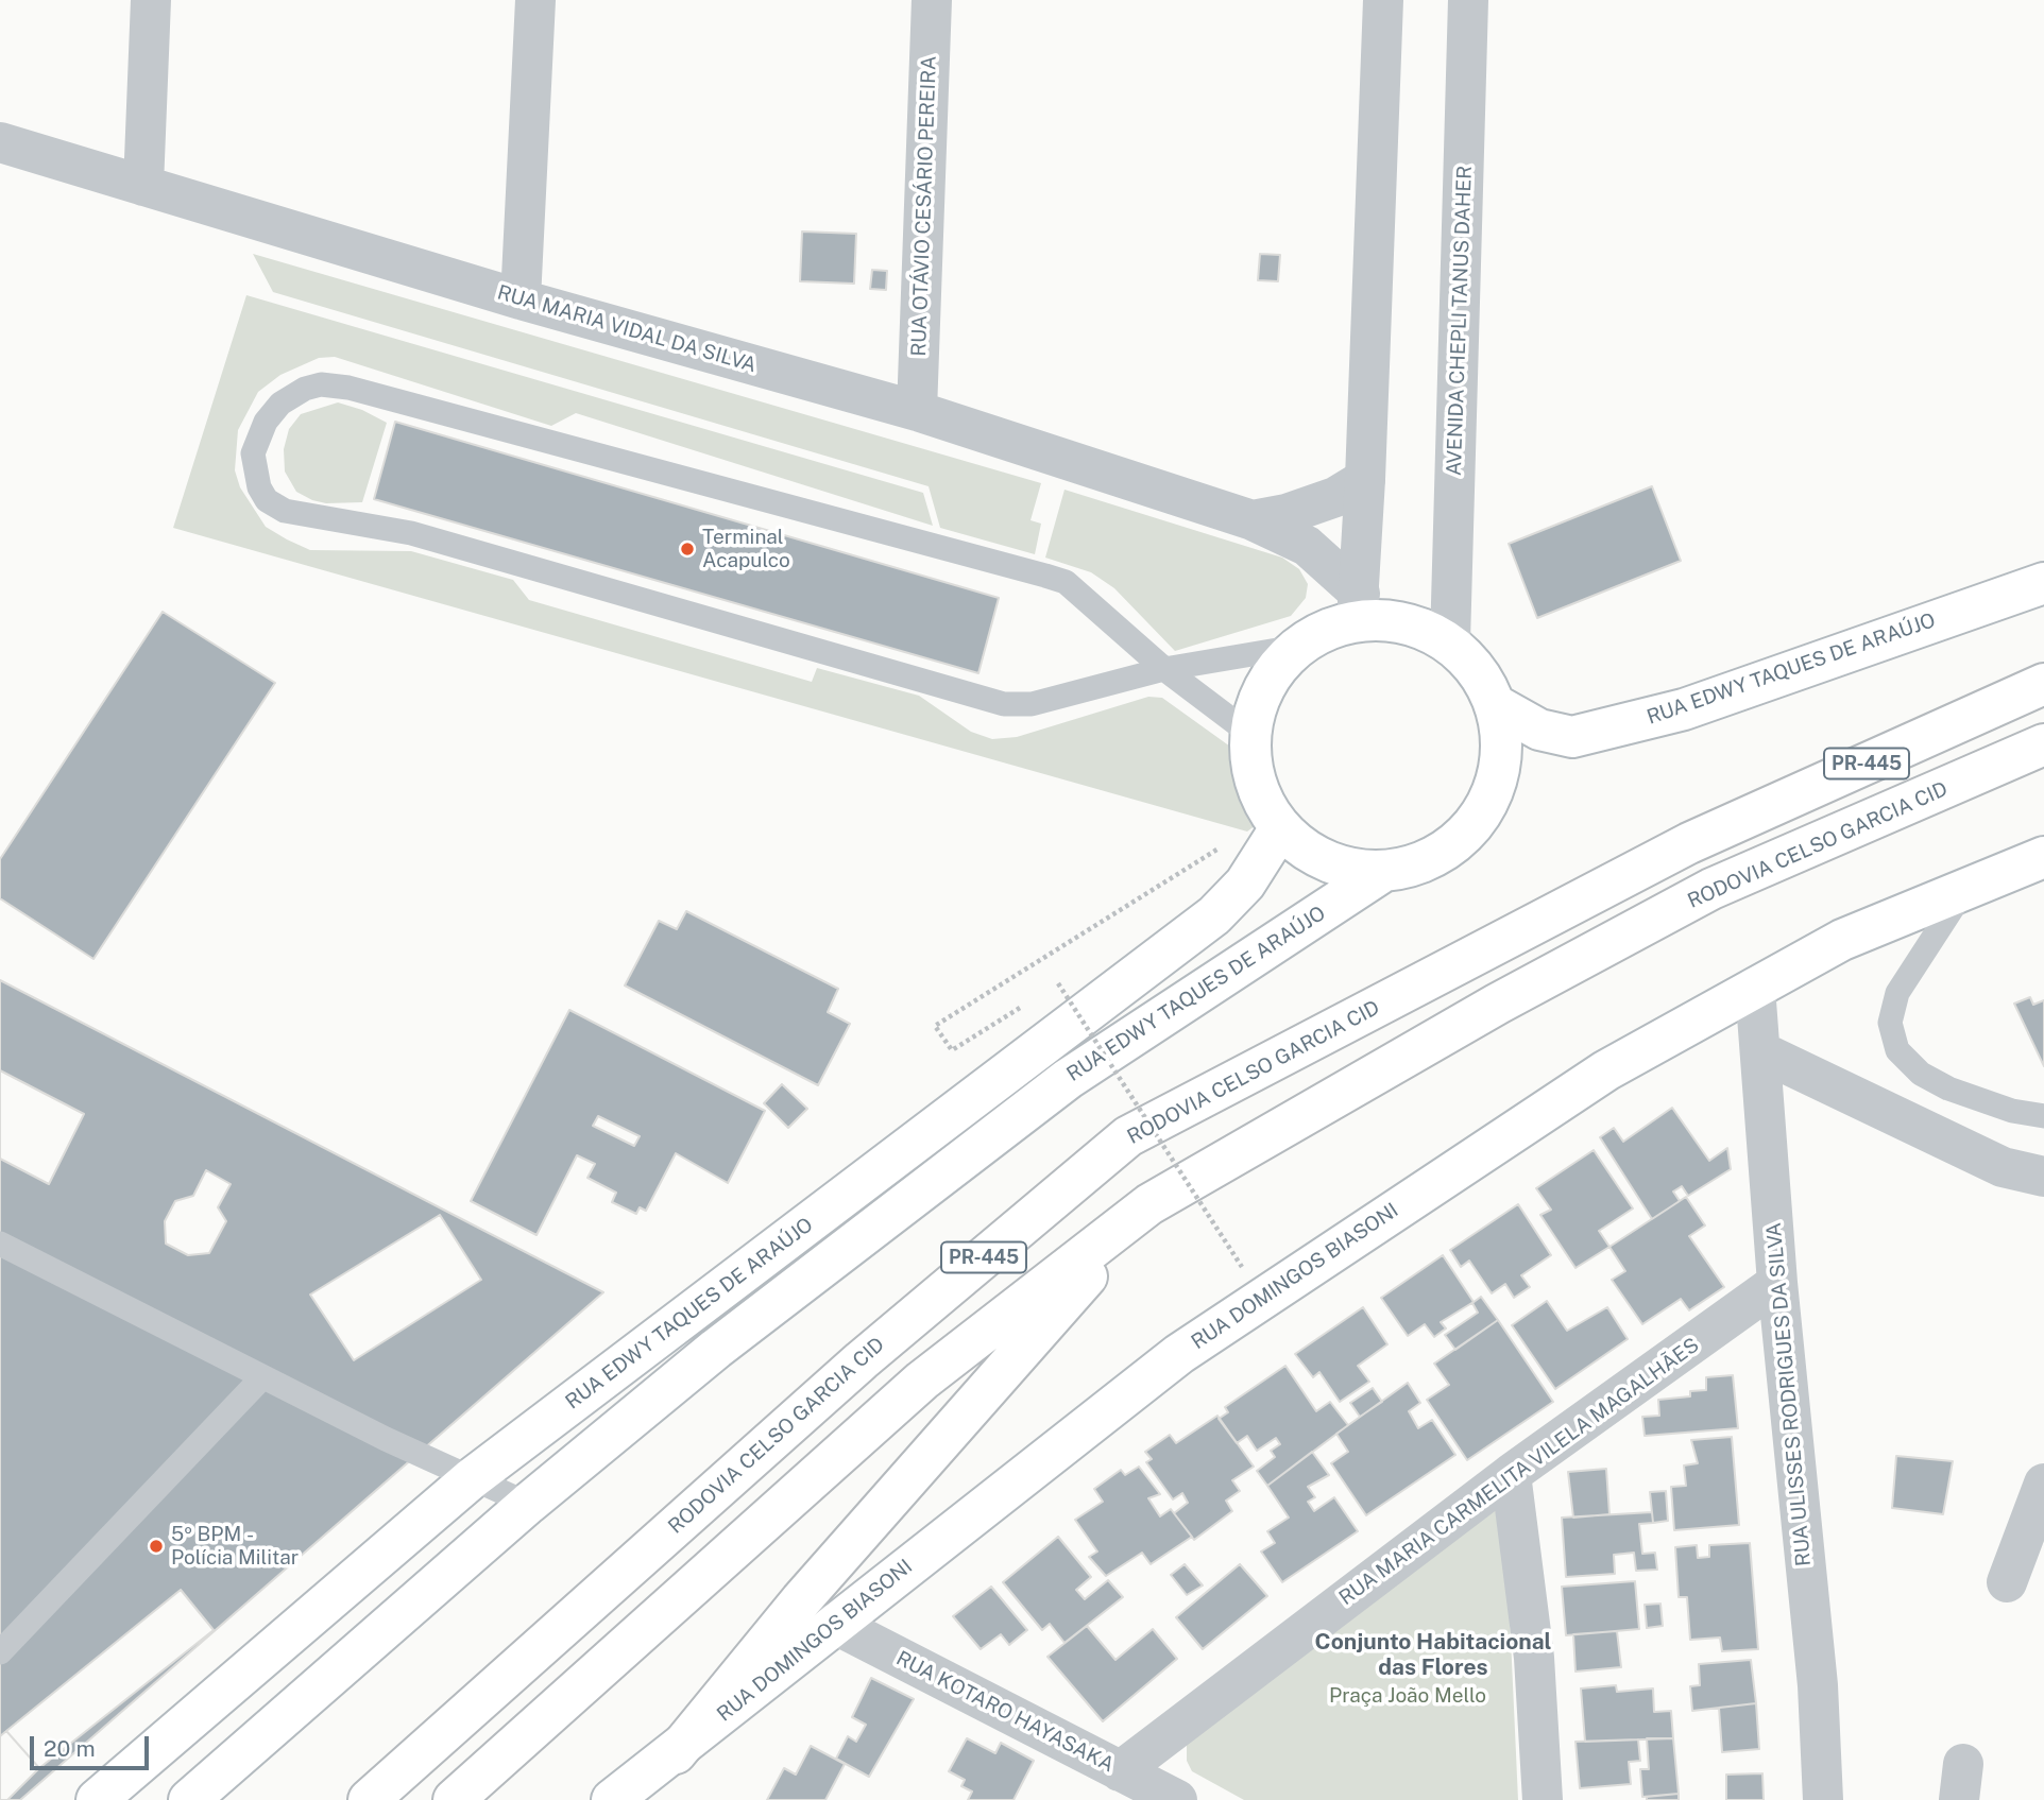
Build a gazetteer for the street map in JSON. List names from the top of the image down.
{
  "streets": {
    "main road": [
      "RUA EDWY TAQUES DE ARAÚJO",
      "PR-445",
      "RODOVIA CELSO GARCIA CID",
      "RUA DOMINGOS BIASONI"
    ],
    "street": [
      "RUA OTÁVIO CESÁRIO PEREIRA",
      "AVENIDA CHEPLI TANUS DAHER",
      "RUA MARIA VIDAL DA SILVA",
      "RUA ULISSES RODRIGUES DA SILVA",
      "RUA MARIA CARMELITA VILELA MAGALHÃES",
      "RUA KOTARO HAYASAKA"
    ]
  },
  "crossings": [
    ["RUA OTÁVIO CESÁRIO PEREIRA", "RUA MARIA VIDAL DA SILVA"],
    ["AVENIDA CHEPLI TANUS DAHER", "RUA MARIA VIDAL DA SILVA"],
    ["AVENIDA CHEPLI TANUS DAHER", "RUA EDWY TAQUES DE ARAÚJO"],
    ["RUA MARIA VIDAL DA SILVA", "RUA EDWY TAQUES DE ARAÚJO"],
    ["RUA DOMINGOS BIASONI", "RUA ULISSES RODRIGUES DA SILVA"],
    ["RUA DOMINGOS BIASONI", "RUA KOTARO HAYASAKA"],
    ["RUA ULISSES RODRIGUES DA SILVA", "RUA MARIA CARMELITA VILELA MAGALHÃES"],
    ["RUA MARIA CARMELITA VILELA MAGALHÃES", "RUA KOTARO HAYASAKA"]
  ],
  "districts": ["Conjunto Habitacional das Flores"],
  "parks": ["Praça João Mello"],
  "places": ["Terminal Acapulco", "5º BPM - Polícia Militar"],
  "scale_bar": "20 m"
}
